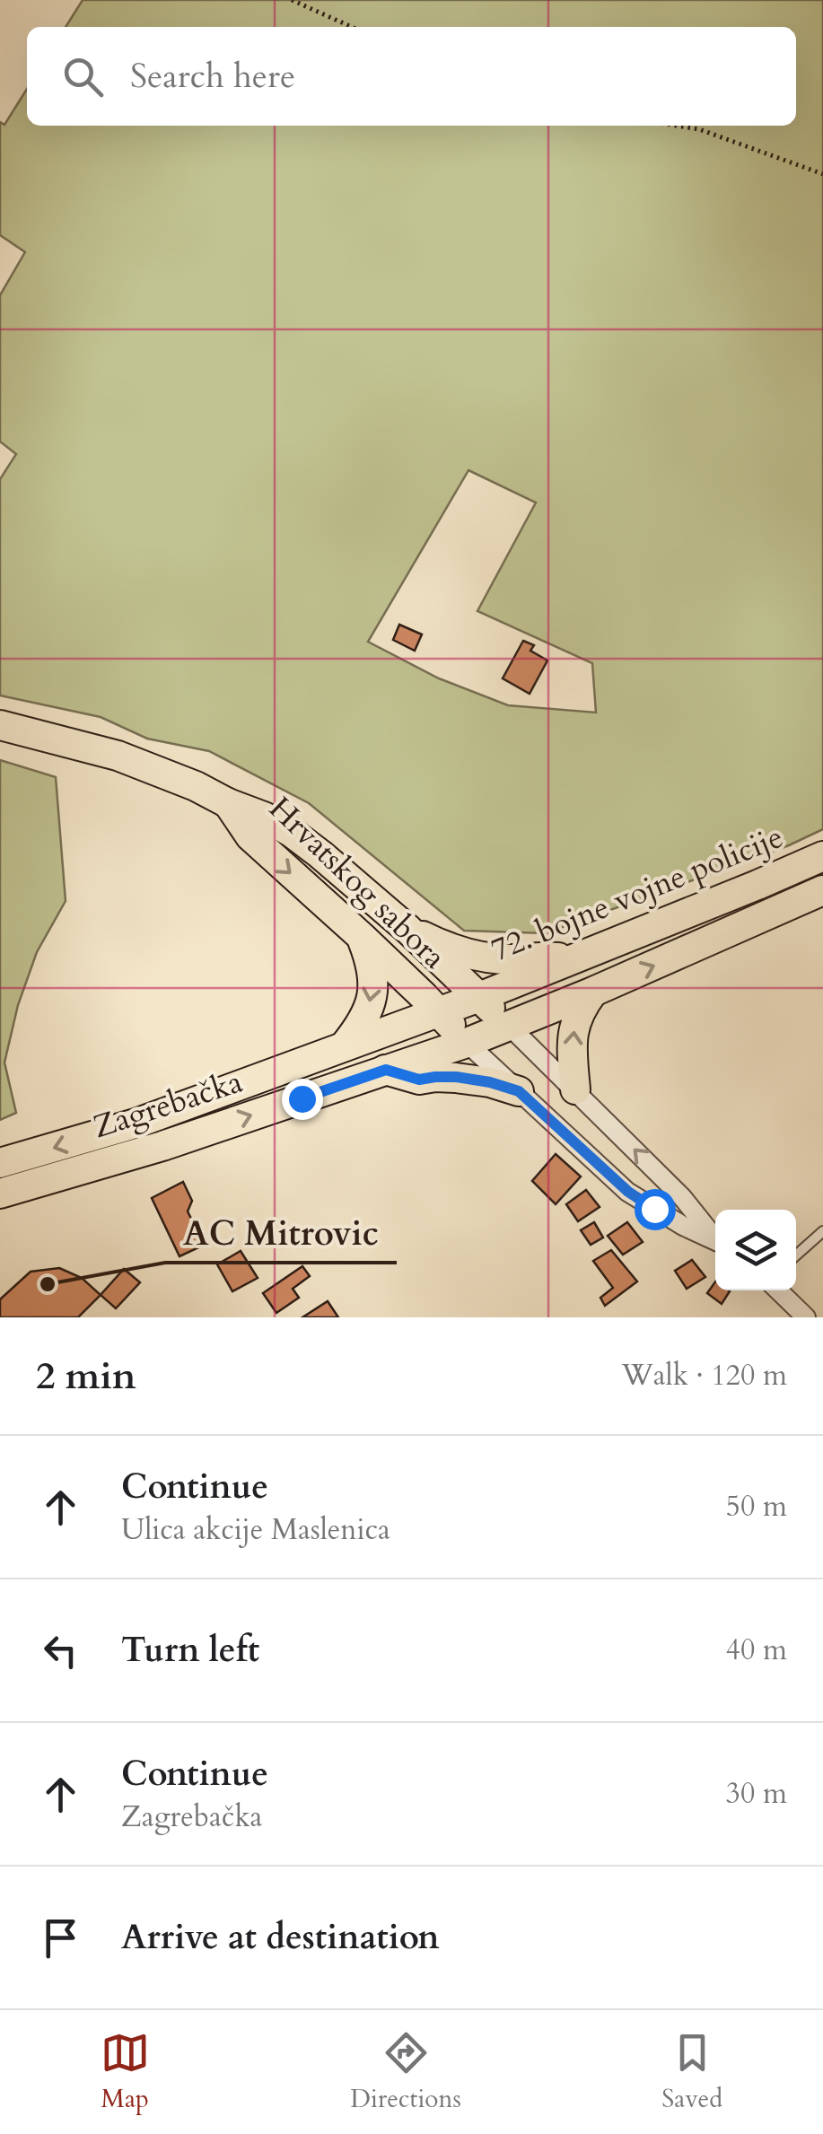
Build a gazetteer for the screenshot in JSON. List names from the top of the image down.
{
  "streets": {
    "main road": ["Hrvatskog sabora", "72. bojne vojne policije", "Zagrebačka"]
  },
  "crossings": [
    ["Hrvatskog sabora", "72. bojne vojne policije"],
    ["Hrvatskog sabora", "Zagrebačka"],
    ["72. bojne vojne policije", "Zagrebačka"]
  ],
  "places": ["AC Mitrovic"],
  "page": {
    "search": "Search here",
    "heading": ["2 min", "Walk · 120 m"],
    "list": [
      ["Continue", "Ulica akcije Maslenica", "50 m"],
      ["Turn left", "40 m"],
      ["Continue", "Zagrebačka", "30 m"],
      "Arrive at destination"
    ],
    "nav": ["Map", "Directions", "Saved"]
  }
}
